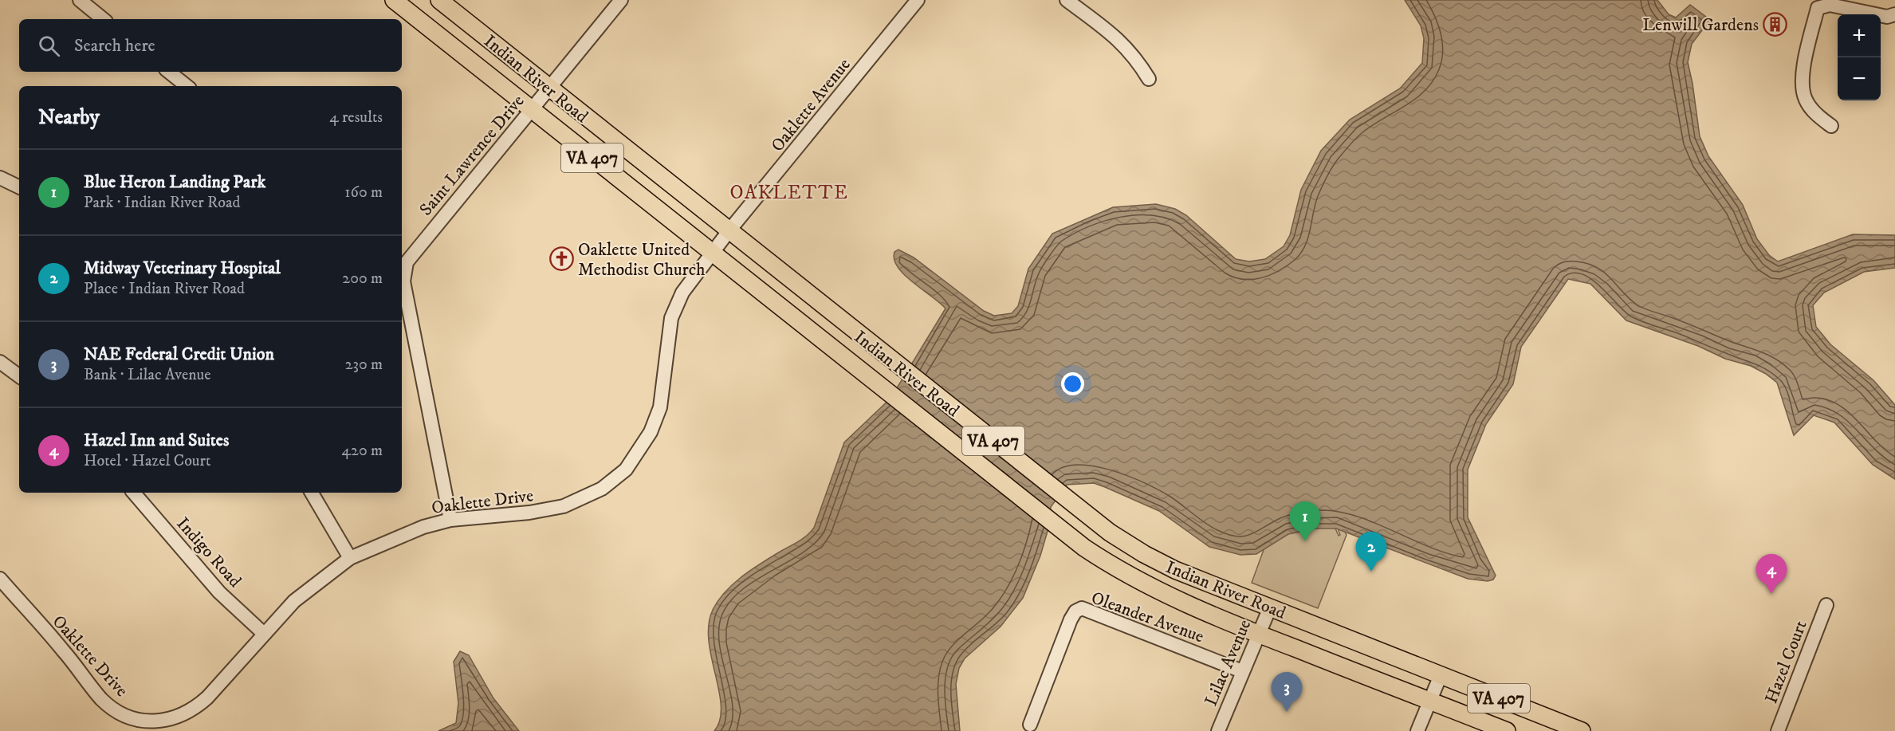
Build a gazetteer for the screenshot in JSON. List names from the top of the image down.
{
  "streets": {
    "main road": ["Indian River Road", "VA 407"],
    "street": [
      "Oaklette Avenue",
      "Saint Lawrence Drive",
      "Oaklette Drive",
      "Indigo Road",
      "Oleander Avenue",
      "Hazel Court",
      "Lilac Avenue"
    ]
  },
  "crossings": [
    ["Indian River Road", "Oaklette Avenue"],
    ["Indian River Road", "Saint Lawrence Drive"],
    ["Indian River Road", "Oaklette Drive"],
    ["Indian River Road", "Lilac Avenue"],
    ["Oaklette Avenue", "Oaklette Drive"],
    ["Saint Lawrence Drive", "Oaklette Drive"],
    ["Oaklette Drive", "Indigo Road"],
    ["Oleander Avenue", "Lilac Avenue"]
  ],
  "districts": ["OAKLETTE"],
  "places": {
    "building": ["Lenwill Gardens"],
    "church": ["Oaklette United Methodist Church"]
  },
  "page": {
    "map_buttons": ["+", "−"],
    "search": "Search here",
    "heading": ["Nearby", "4 results"],
    "list": [
      {
        "mark": "1",
        "name": "Blue Heron Landing Park",
        "note": "Park · Indian River Road",
        "value": "160 m"
      },
      {
        "mark": "2",
        "name": "Midway Veterinary Hospital",
        "note": "Place · Indian River Road",
        "value": "200 m"
      },
      {
        "mark": "3",
        "name": "NAE Federal Credit Union",
        "note": "Bank · Lilac Avenue",
        "value": "230 m"
      },
      {
        "mark": "4",
        "name": "Hazel Inn and Suites",
        "note": "Hotel · Hazel Court",
        "value": "420 m"
      }
    ],
    "pins": [
      "1",
      "2",
      "4",
      "3"
    ]
  }
}
